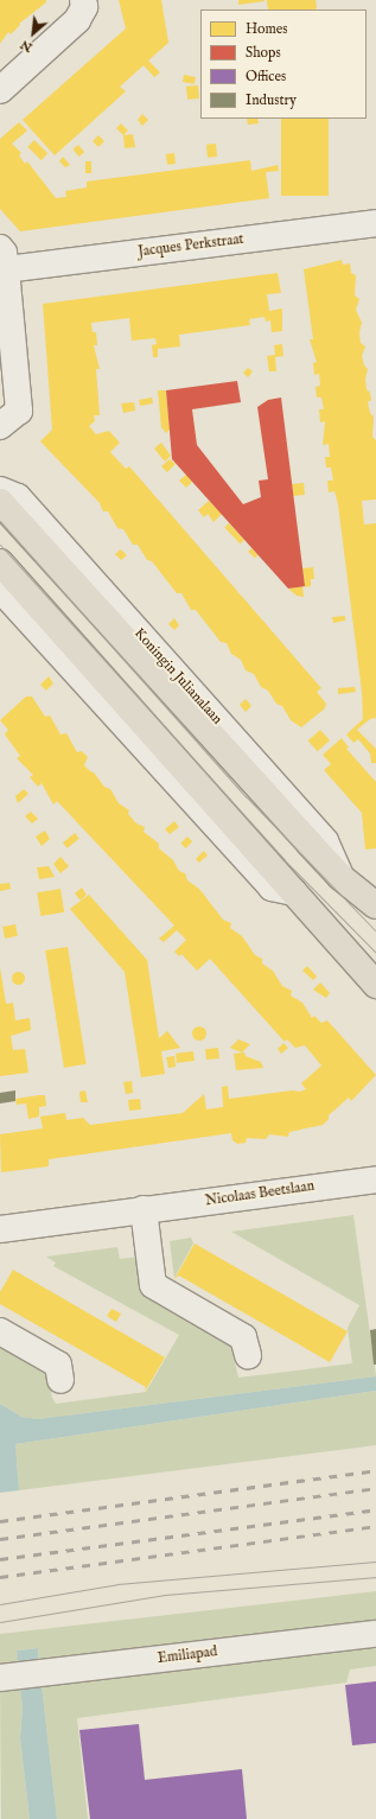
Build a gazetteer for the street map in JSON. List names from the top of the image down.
{
  "streets": {
    "main road": ["Koningin Julianalaan"],
    "street": ["Jacques Perkstraat", "Nicolaas Beetslaan", "Emiliapad"]
  },
  "legend": [
    "Homes",
    "Shops",
    "Offices",
    "Industry"
  ],
  "north": "bottom left"
}
